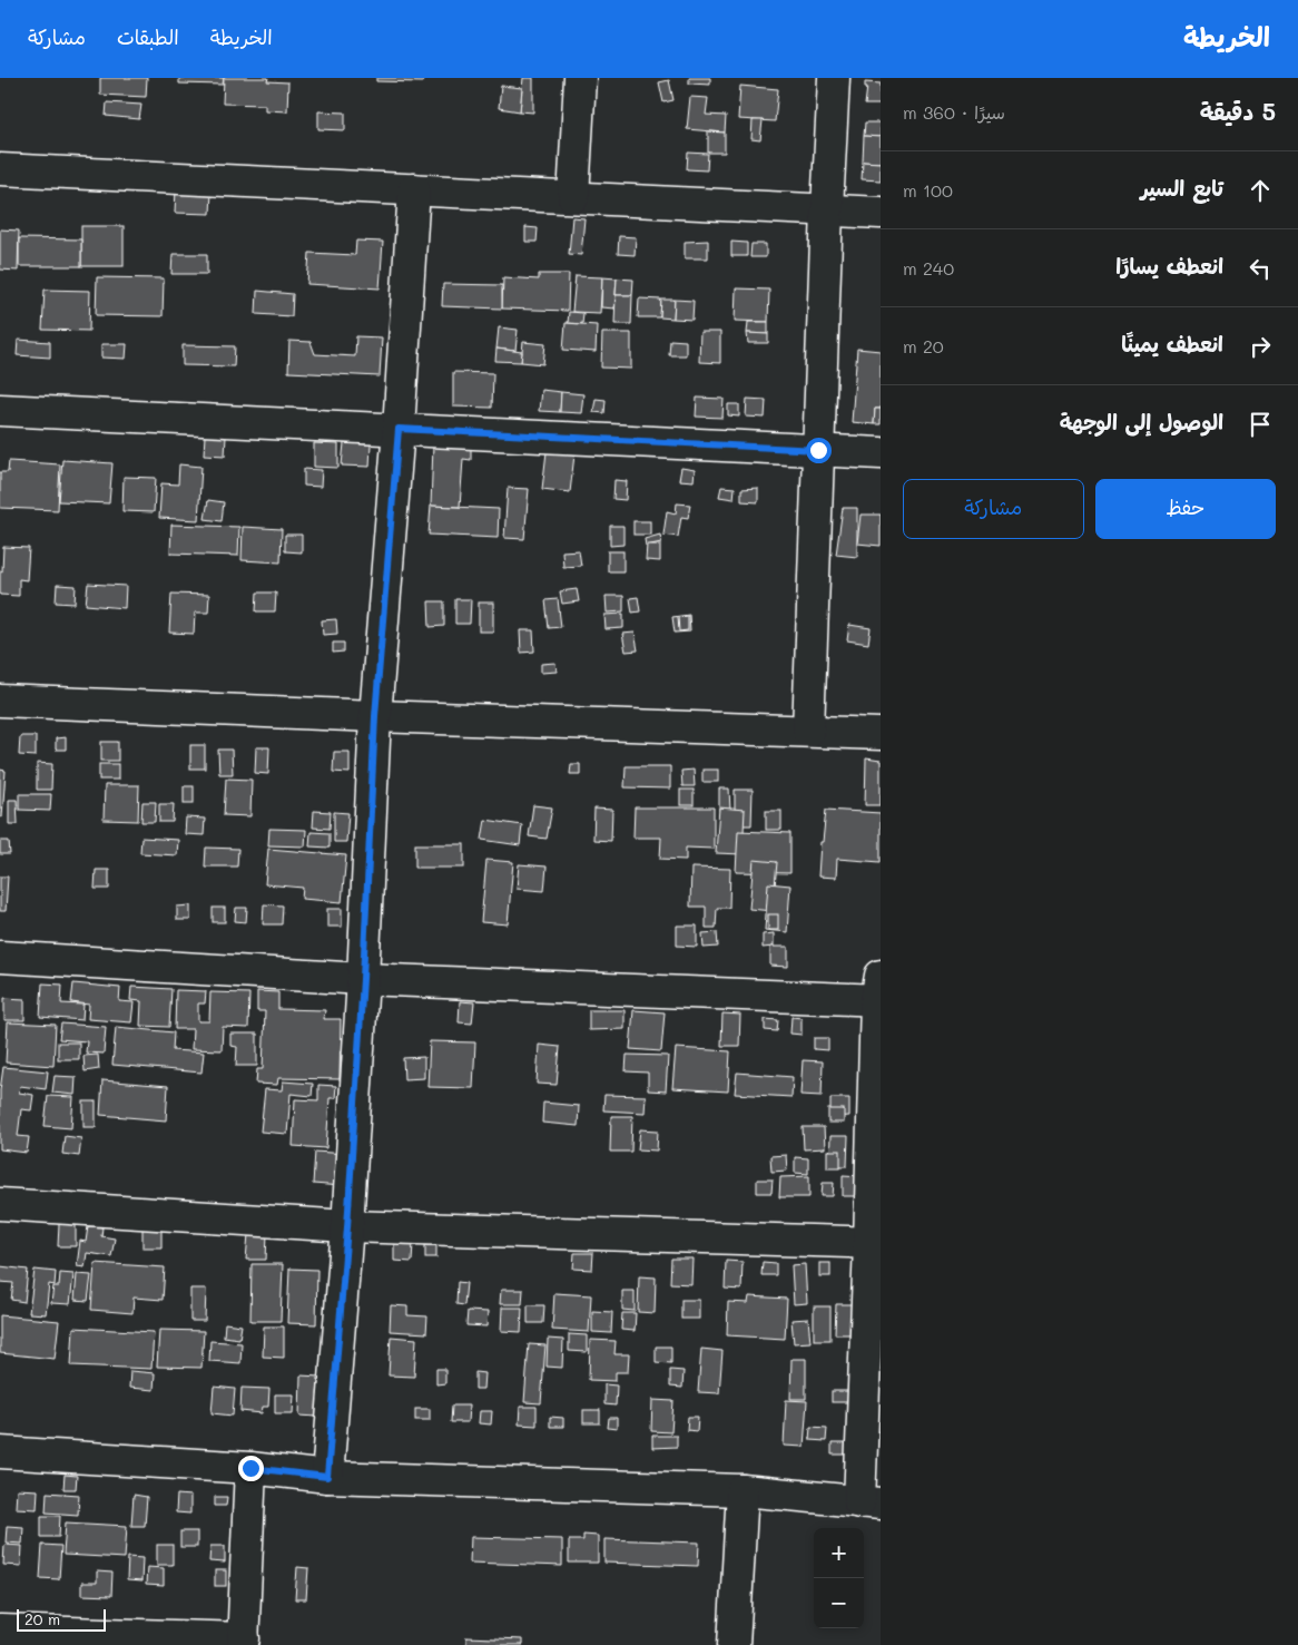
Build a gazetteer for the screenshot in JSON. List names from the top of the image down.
{
  "scale_bar": "20 m",
  "page": {
    "header": "الخريطة",
    "nav": ["الخريطة", "الطبقات", "مشاركة"],
    "heading": ["5 دقيقة", "سيرًا · 360 m"],
    "list": [
      ["تابع السير", "100 m"],
      ["انعطف يسارًا", "240 m"],
      ["انعطف يمينًا", "20 m"],
      "الوصول إلى الوجهة"
    ],
    "buttons": ["حفظ", "مشاركة"],
    "map_buttons": ["+", "−"],
    "scale": "20 m"
  }
}
